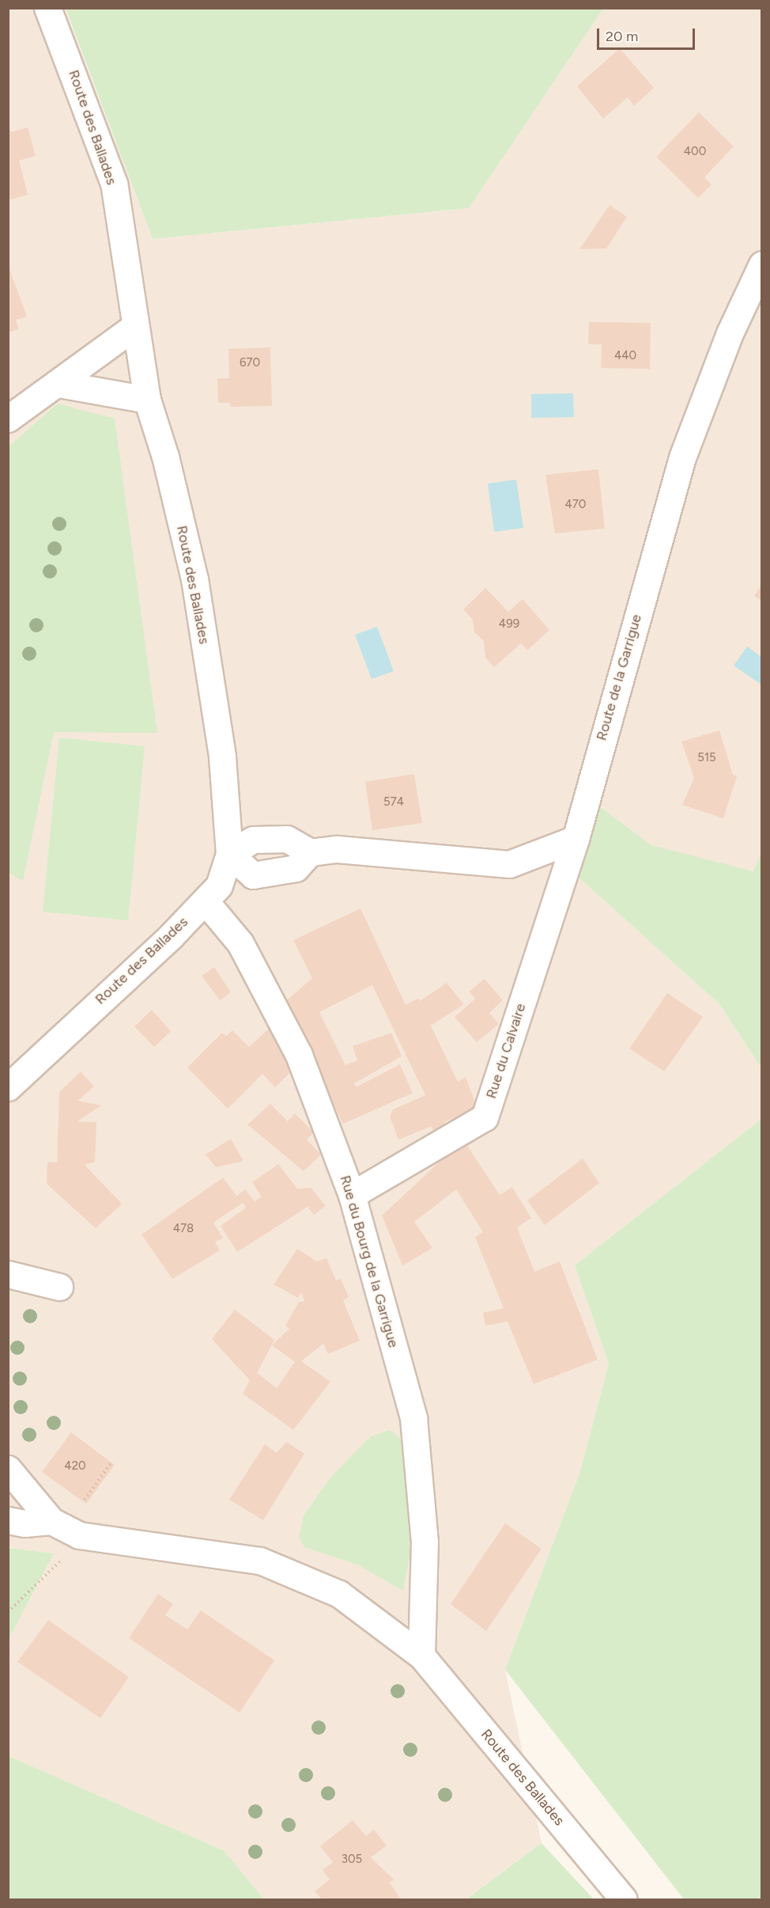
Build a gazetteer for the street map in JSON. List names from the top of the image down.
{
  "streets": {
    "street": [
      "Route des Ballades",
      "Route de la Garrigue",
      "Rue du Calvaire",
      "Rue du Bourg de la Garrigue"
    ]
  },
  "crossings": [
    ["Route des Ballades", "Rue du Bourg de la Garrigue"],
    ["Route de la Garrigue", "Rue du Calvaire"],
    ["Rue du Calvaire", "Rue du Bourg de la Garrigue"]
  ],
  "house_numbers": [
    "400",
    "440",
    "670",
    "470",
    "499",
    "515",
    "574",
    "478",
    "420",
    "305"
  ],
  "scale_bar": "20 m"
}
